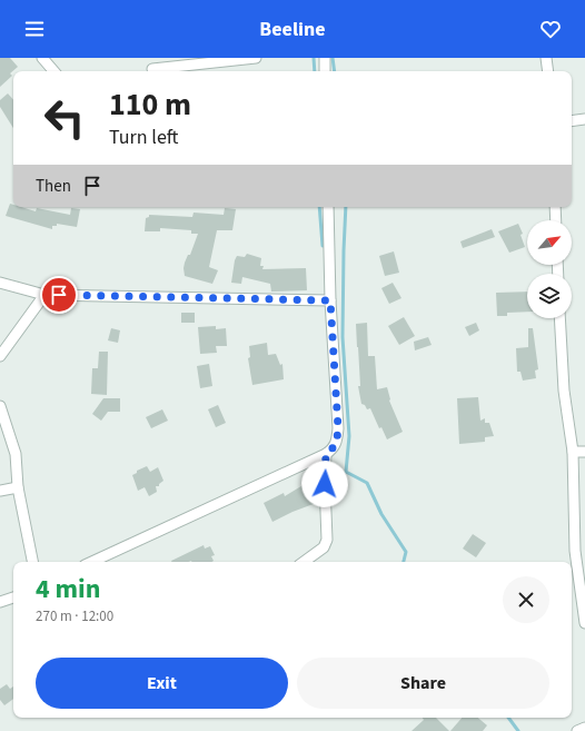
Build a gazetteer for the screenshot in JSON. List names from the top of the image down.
{
  "north": "top right",
  "page": {
    "header": "Beeline",
    "turn": ["110 m", "Turn left"],
    "then": "Then",
    "heading": ["4 min", "270 m · 12:00"],
    "buttons": ["Exit", "Share"]
  }
}
